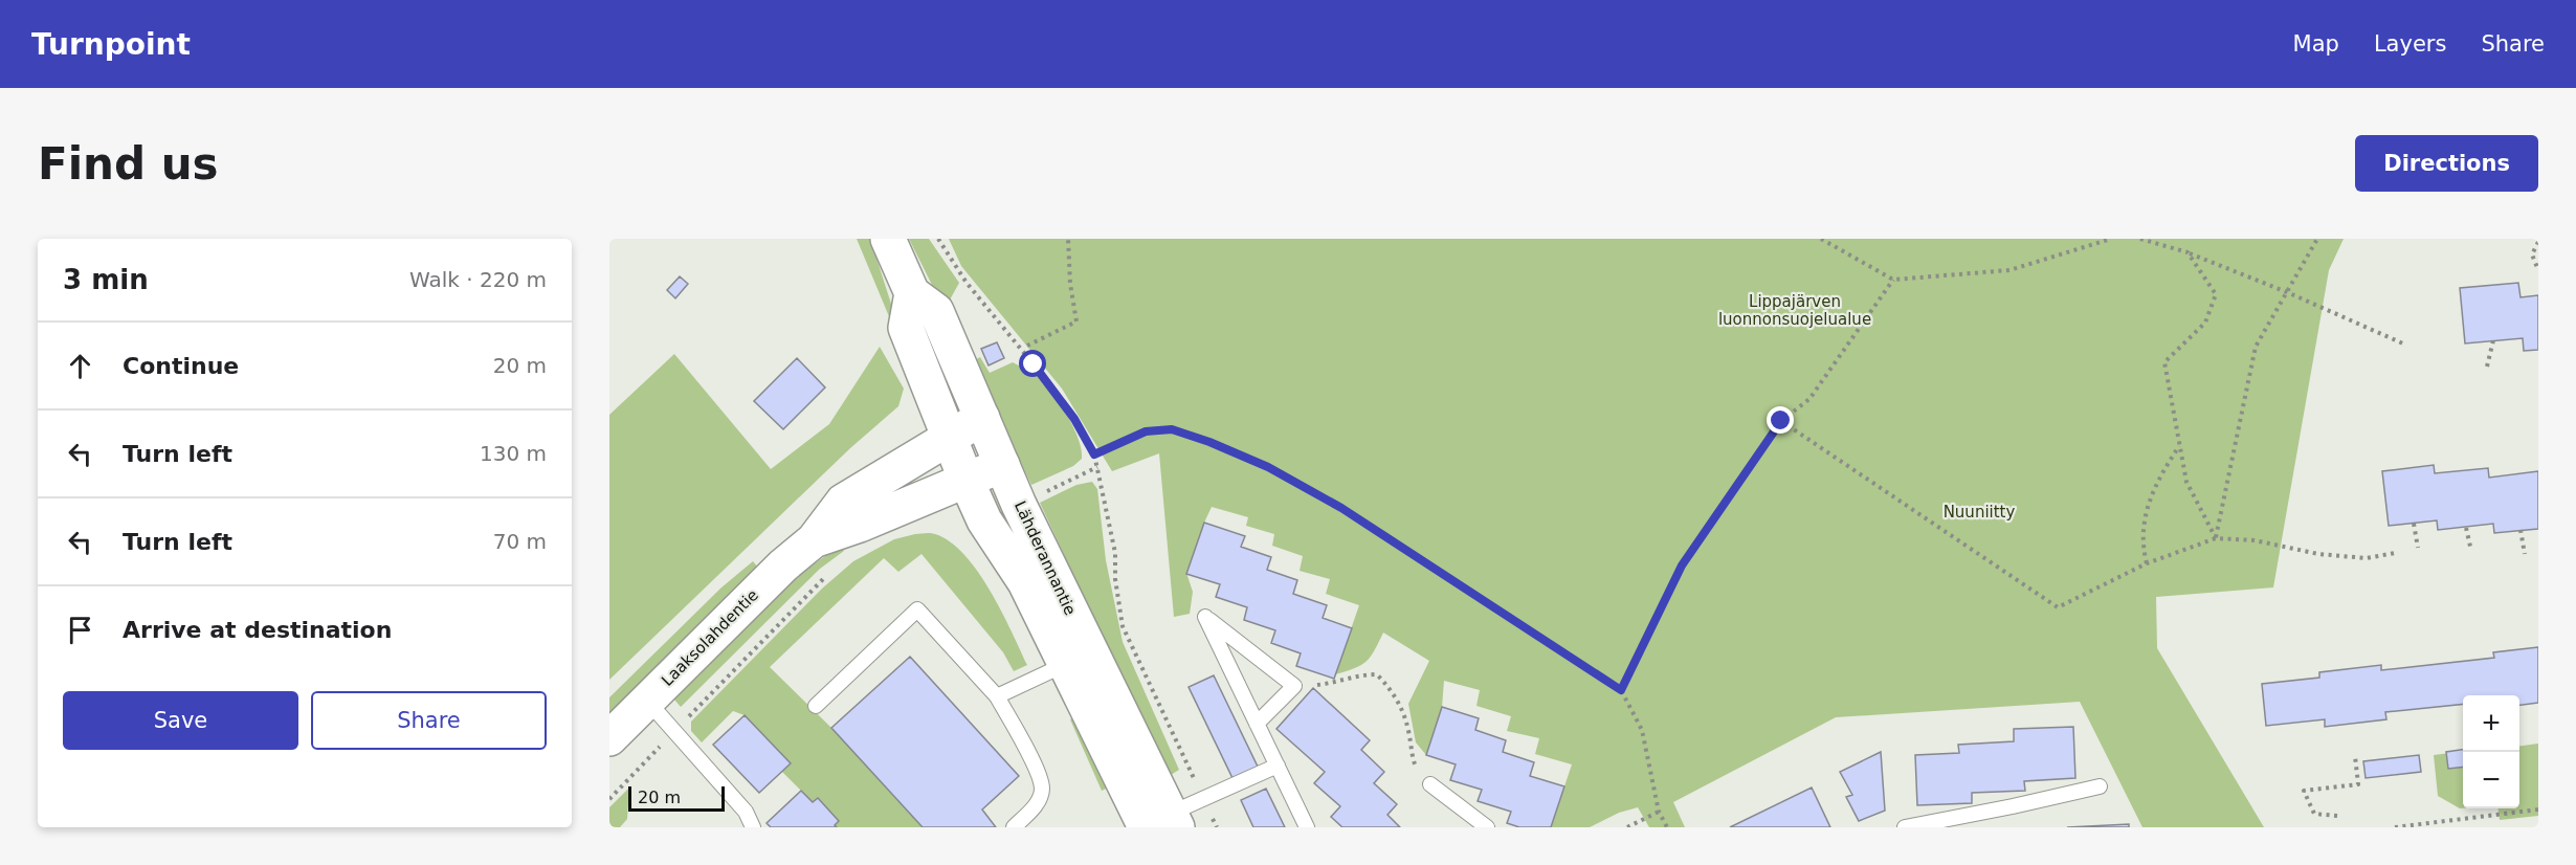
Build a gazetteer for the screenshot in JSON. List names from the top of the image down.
{
  "streets": {
    "main road": ["Lähderannantie", "Laaksolahdentie"]
  },
  "crossings": [
    ["Lähderannantie", "Laaksolahdentie"]
  ],
  "parks": ["Lippajärven luonnonsuojelualue", "Nuuniitty"],
  "scale_bar": "20 m",
  "page": {
    "header": "Turnpoint",
    "nav": ["Map", "Layers", "Share"],
    "buttons": [
      "Directions",
      ["Save", "Share"]
    ],
    "title": "Find us",
    "heading": ["3 min", "Walk · 220 m"],
    "list": [
      ["Continue", "20 m"],
      ["Turn left", "130 m"],
      ["Turn left", "70 m"],
      "Arrive at destination"
    ],
    "map_buttons": ["+", "−"],
    "scale": "20 m"
  }
}
